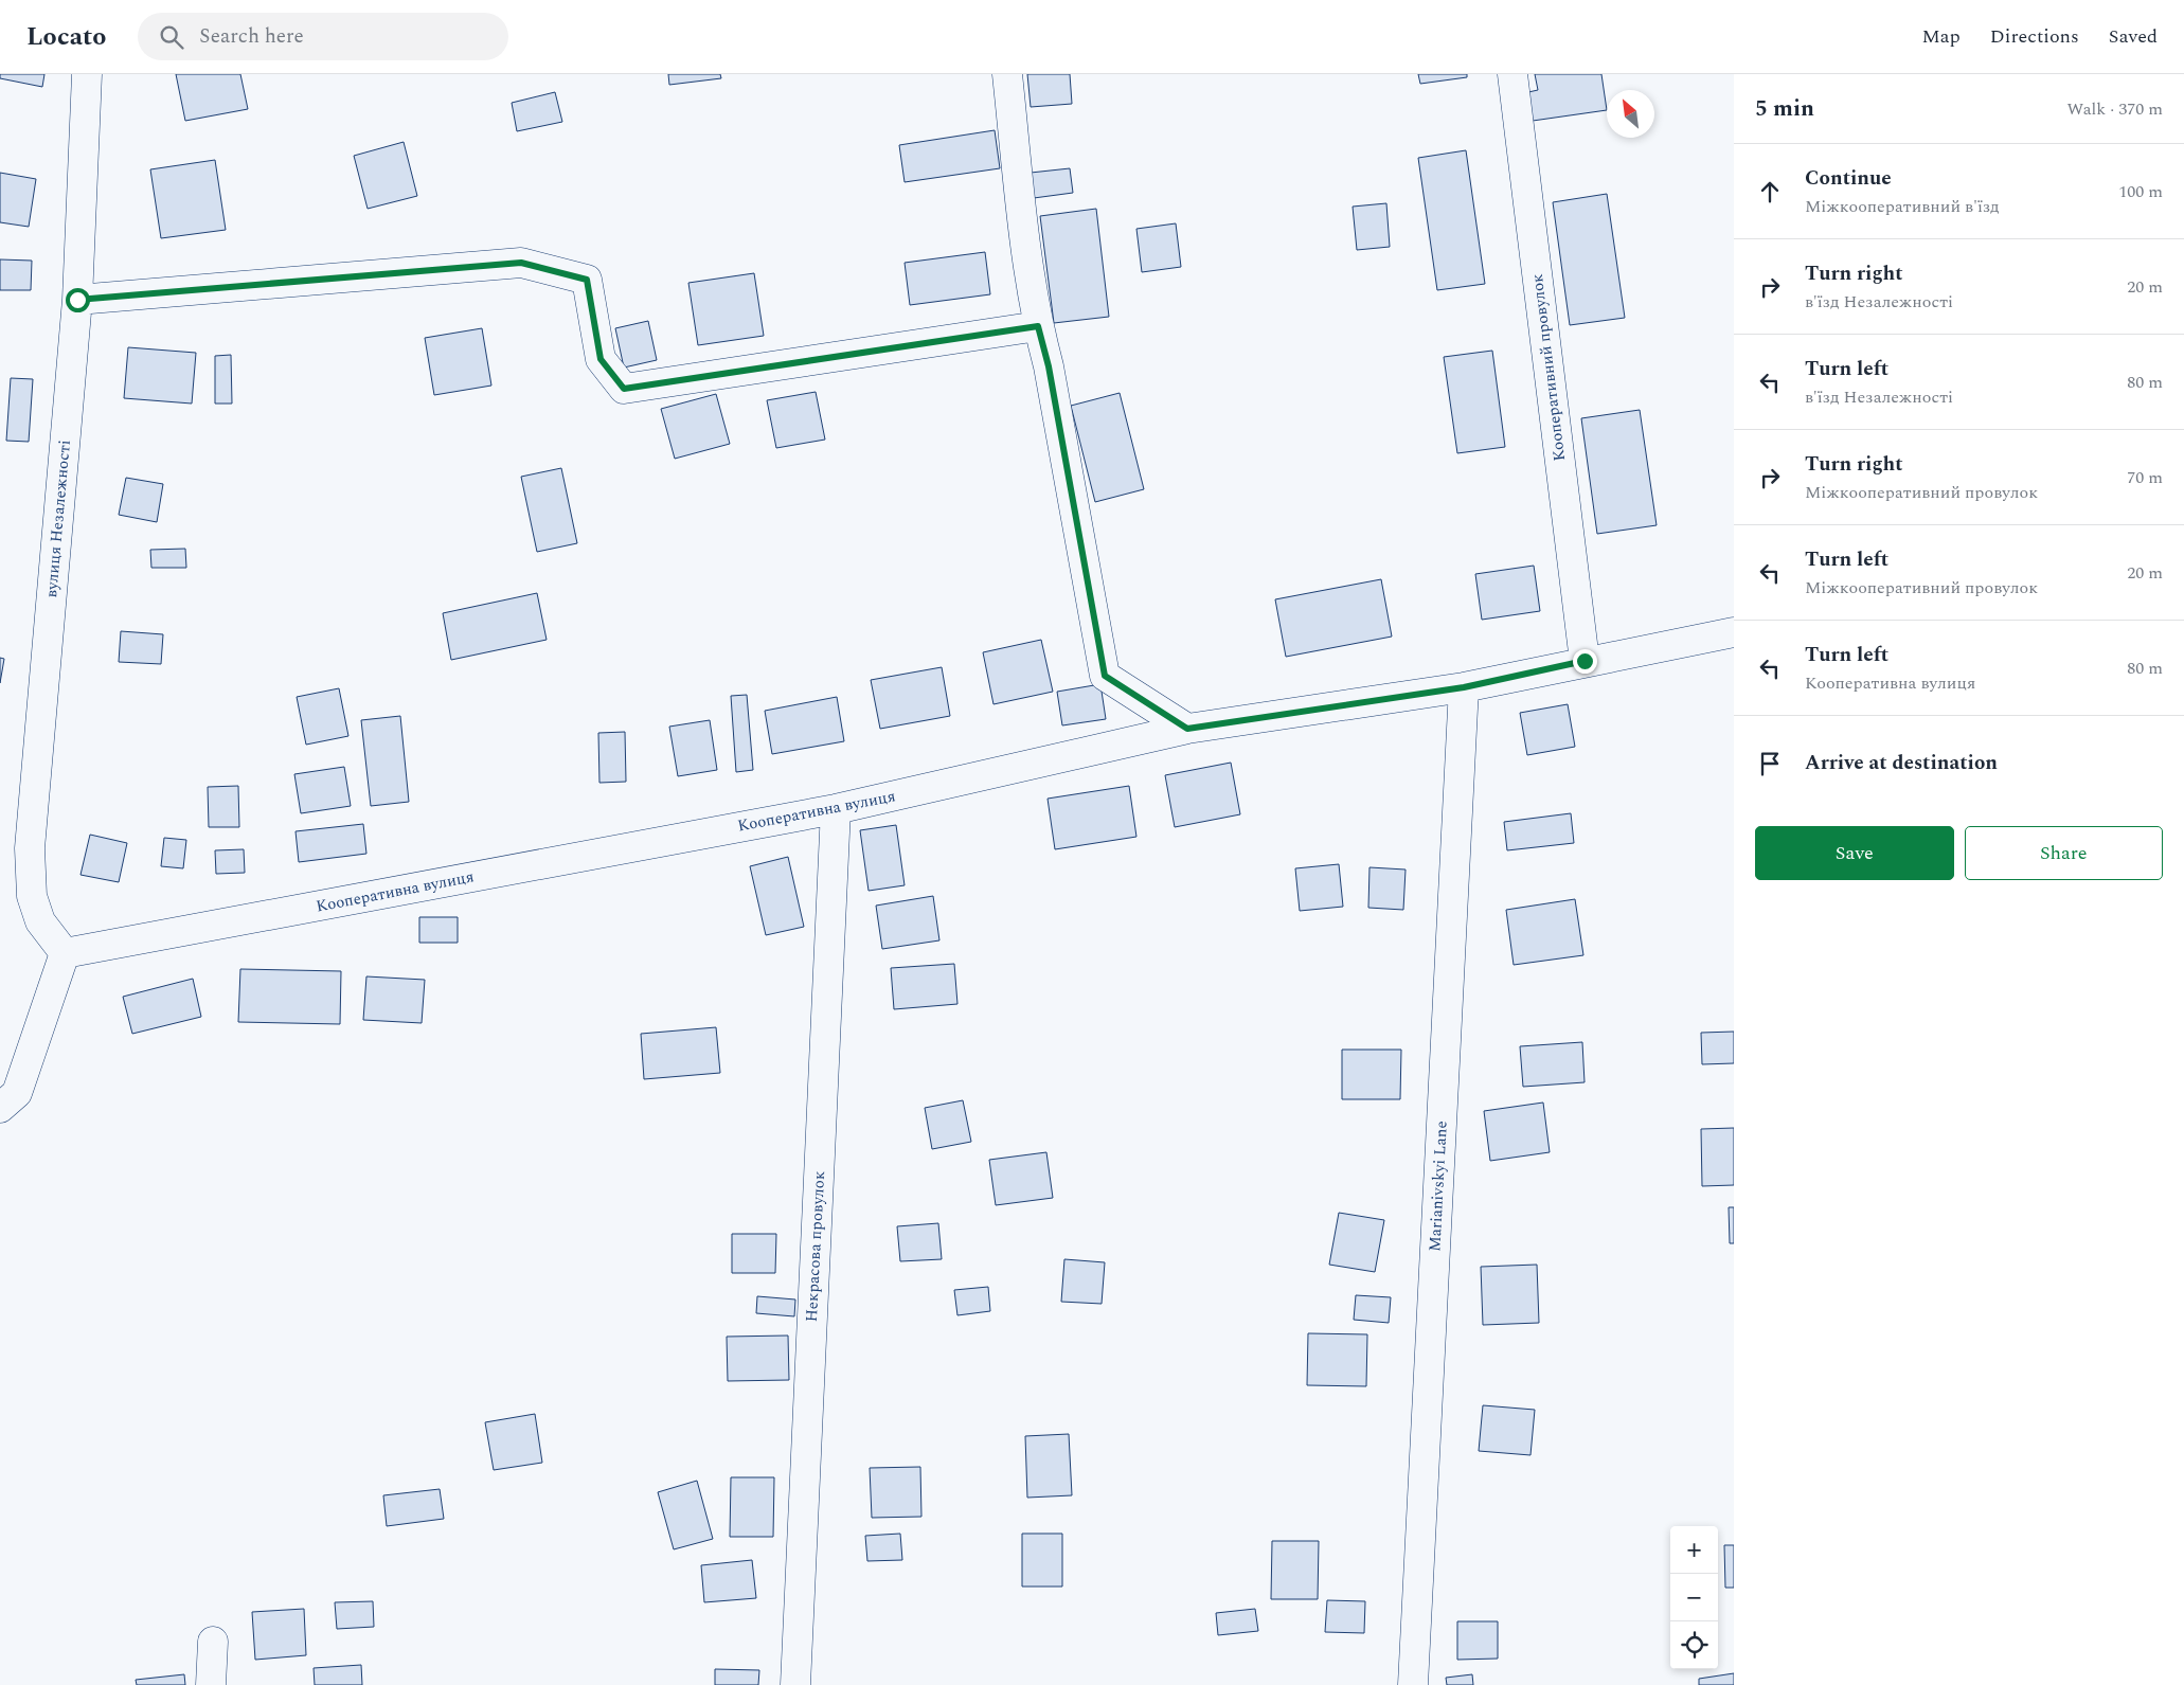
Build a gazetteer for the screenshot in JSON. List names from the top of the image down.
{
  "streets": {
    "street": [
      "Кооперативний провулок",
      "вулиця Незалежності",
      "Кооперативна вулиця",
      "Marianivskyi Lane",
      "Некрасова провулок"
    ]
  },
  "crossings": [
    ["Кооперативний провулок", "Кооперативна вулиця"],
    ["вулиця Незалежності", "Кооперативна вулиця"],
    ["Кооперативна вулиця", "Marianivskyi Lane"],
    ["Кооперативна вулиця", "Некрасова провулок"]
  ],
  "north": "top left",
  "page": {
    "header": "Locato",
    "search": "Search here",
    "nav": ["Map", "Directions", "Saved"],
    "heading": ["5 min", "Walk · 370 m"],
    "list": [
      ["Continue", "Міжкооперативний в'їзд", "100 m"],
      ["Turn right", "в'їзд Незалежності", "20 m"],
      ["Turn left", "в'їзд Незалежності", "80 m"],
      ["Turn right", "Міжкооперативний провулок", "70 m"],
      ["Turn left", "Міжкооперативний провулок", "20 m"],
      ["Turn left", "Кооперативна вулиця", "80 m"],
      "Arrive at destination"
    ],
    "buttons": ["Save", "Share"],
    "map_buttons": ["+", "−"]
  }
}
